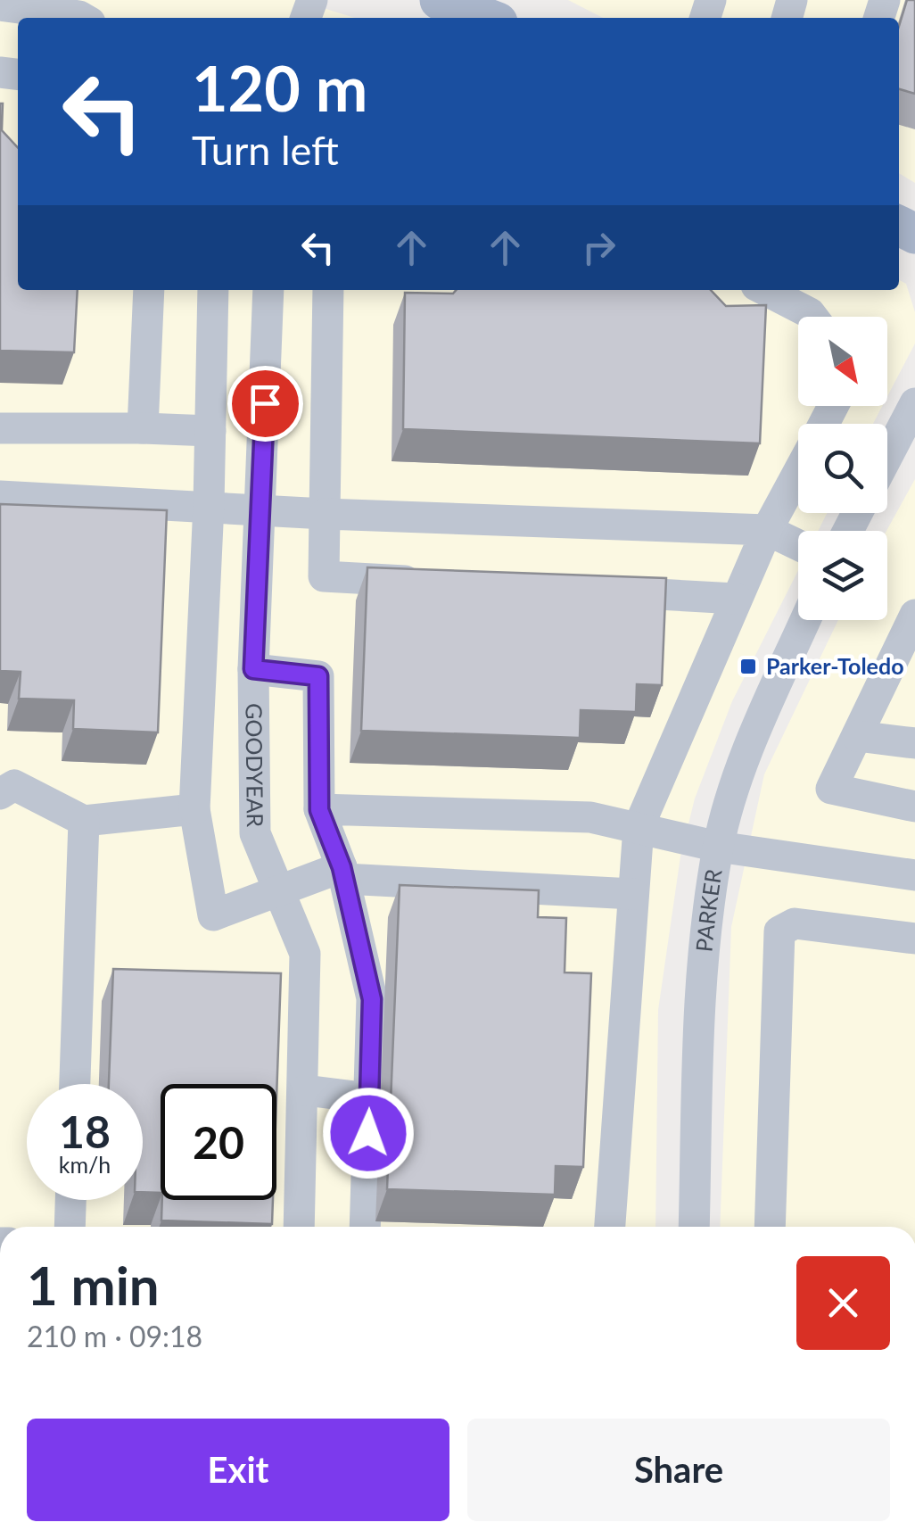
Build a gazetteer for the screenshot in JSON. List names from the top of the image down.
{
  "streets": {
    "street": ["GOODYEAR", "PARKER"]
  },
  "places": {
    "transit": ["Parker-Toledo"]
  },
  "north": "bottom right",
  "page": {
    "turn": ["120 m", "Turn left"],
    "speed": "18 km/h",
    "limit": "20",
    "heading": ["1 min", "210 m · 09:18"],
    "buttons": ["Exit", "Share"]
  }
}
